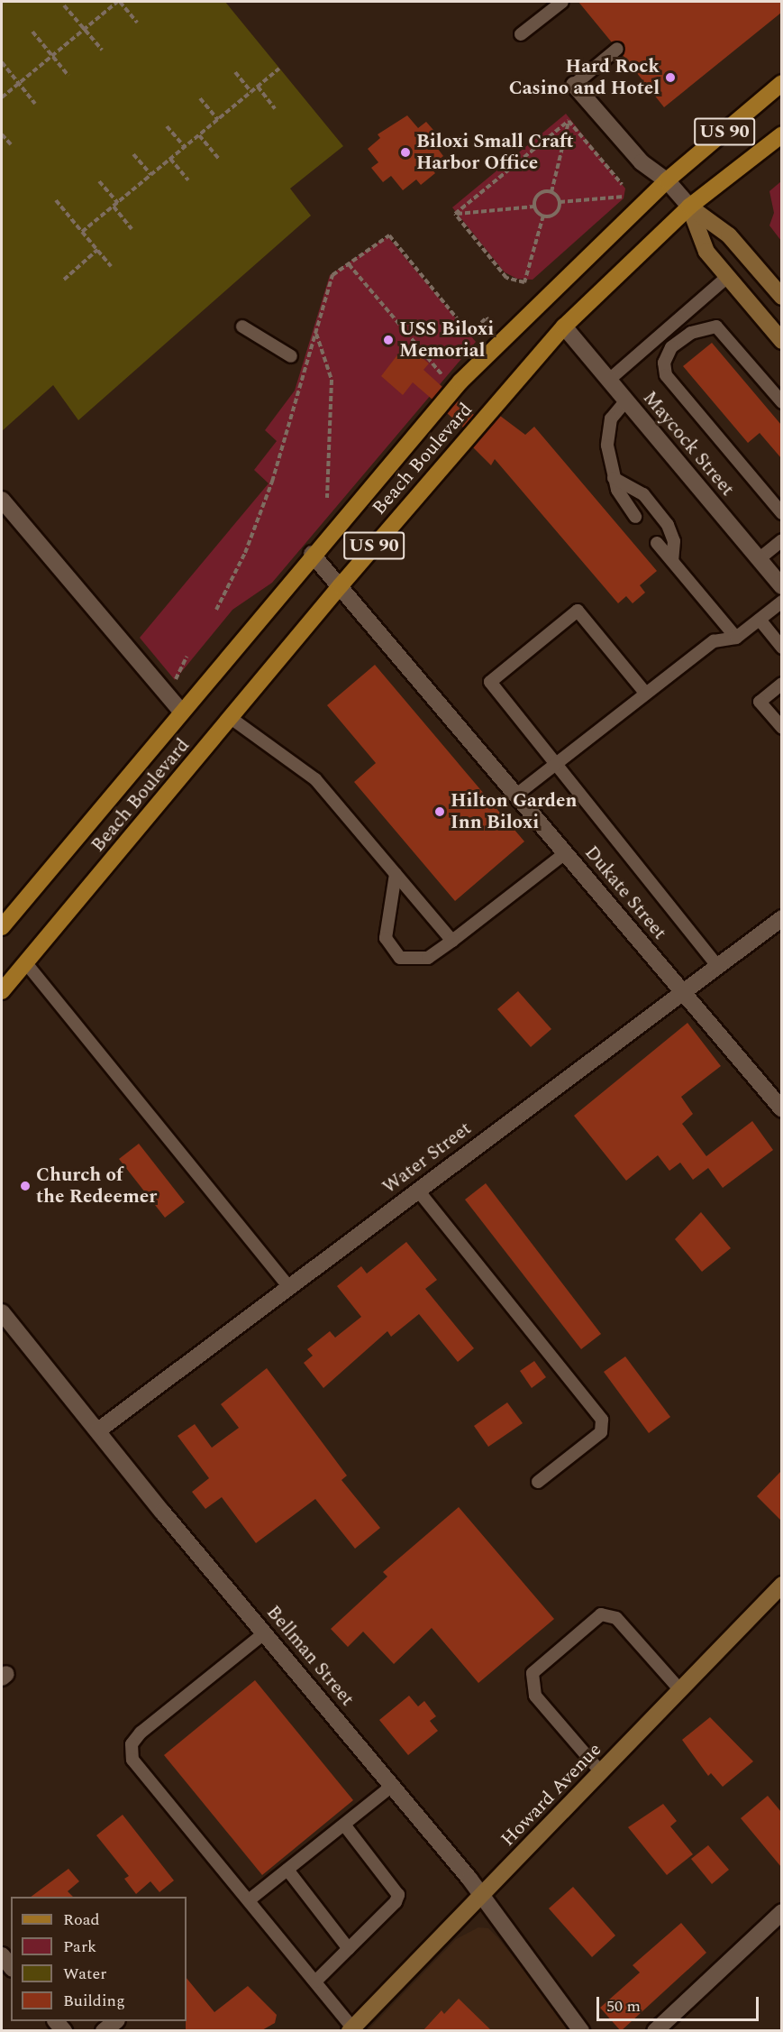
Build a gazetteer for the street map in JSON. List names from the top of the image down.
{
  "streets": {
    "main road": ["US 90", "Beach Boulevard", "Howard Avenue"],
    "street": [
      "Maycock Street",
      "Dukate Street",
      "Water Street",
      "Bellman Street"
    ]
  },
  "crossings": [
    ["Maycock Street", "Beach Boulevard"],
    ["Beach Boulevard", "Dukate Street"],
    ["Dukate Street", "Water Street"],
    ["Water Street", "Bellman Street"],
    ["Bellman Street", "Howard Avenue"]
  ],
  "places": [
    "Hard Rock Casino and Hotel",
    "Biloxi Small Craft Harbor Office",
    "USS Biloxi Memorial",
    "Hilton Garden Inn Biloxi",
    "Church of the Redeemer"
  ],
  "legend": [
    "Road",
    "Park",
    "Water",
    "Building"
  ],
  "scale_bar": "50 m"
}
